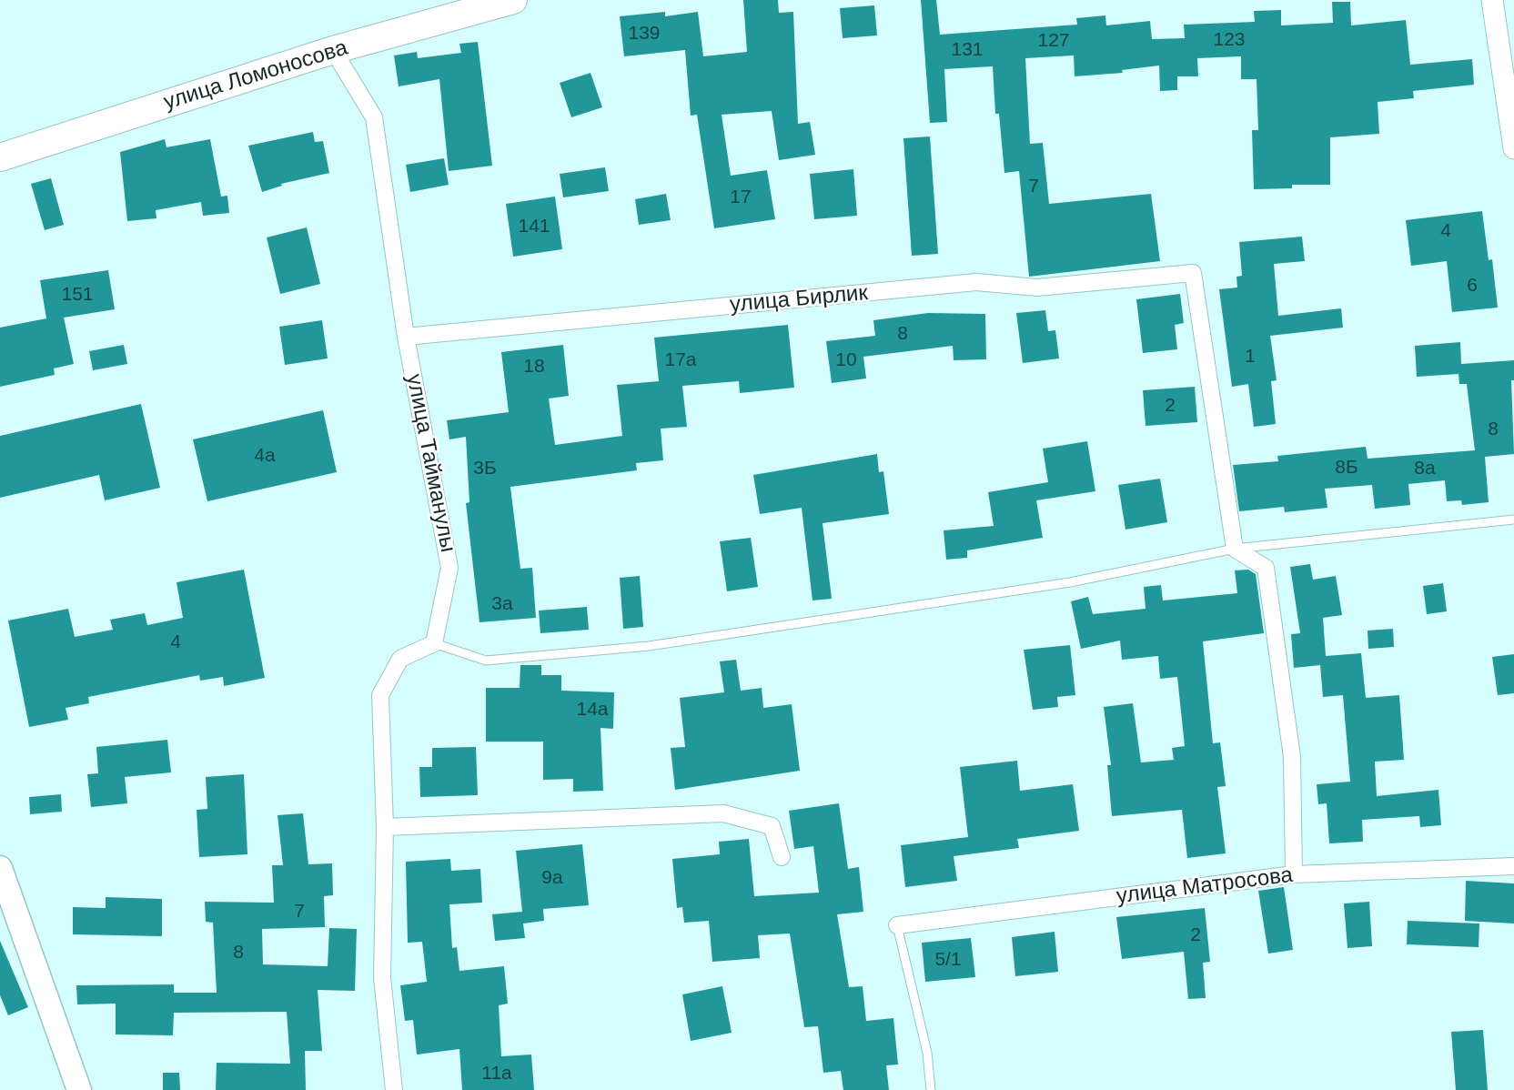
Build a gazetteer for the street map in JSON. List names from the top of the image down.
{
  "streets": {
    "main road": ["улица Ломоносова"],
    "street": ["улица Бирлик", "улица Тайманулы", "улица Матросова"]
  },
  "crossings": [
    ["улица Ломоносова", "улица Тайманулы"],
    ["улица Бирлик", "улица Тайманулы"]
  ],
  "house_numbers": [
    "139",
    "123",
    "127",
    "131",
    "7",
    "17",
    "141",
    "4",
    "6",
    "151",
    "8",
    "1",
    "17а",
    "10",
    "18",
    "2",
    "8",
    "4а",
    "8Б",
    "3Б",
    "8а",
    "3а",
    "4",
    "14а",
    "9а",
    "7",
    "2",
    "8",
    "5/1",
    "11а"
  ]
}
